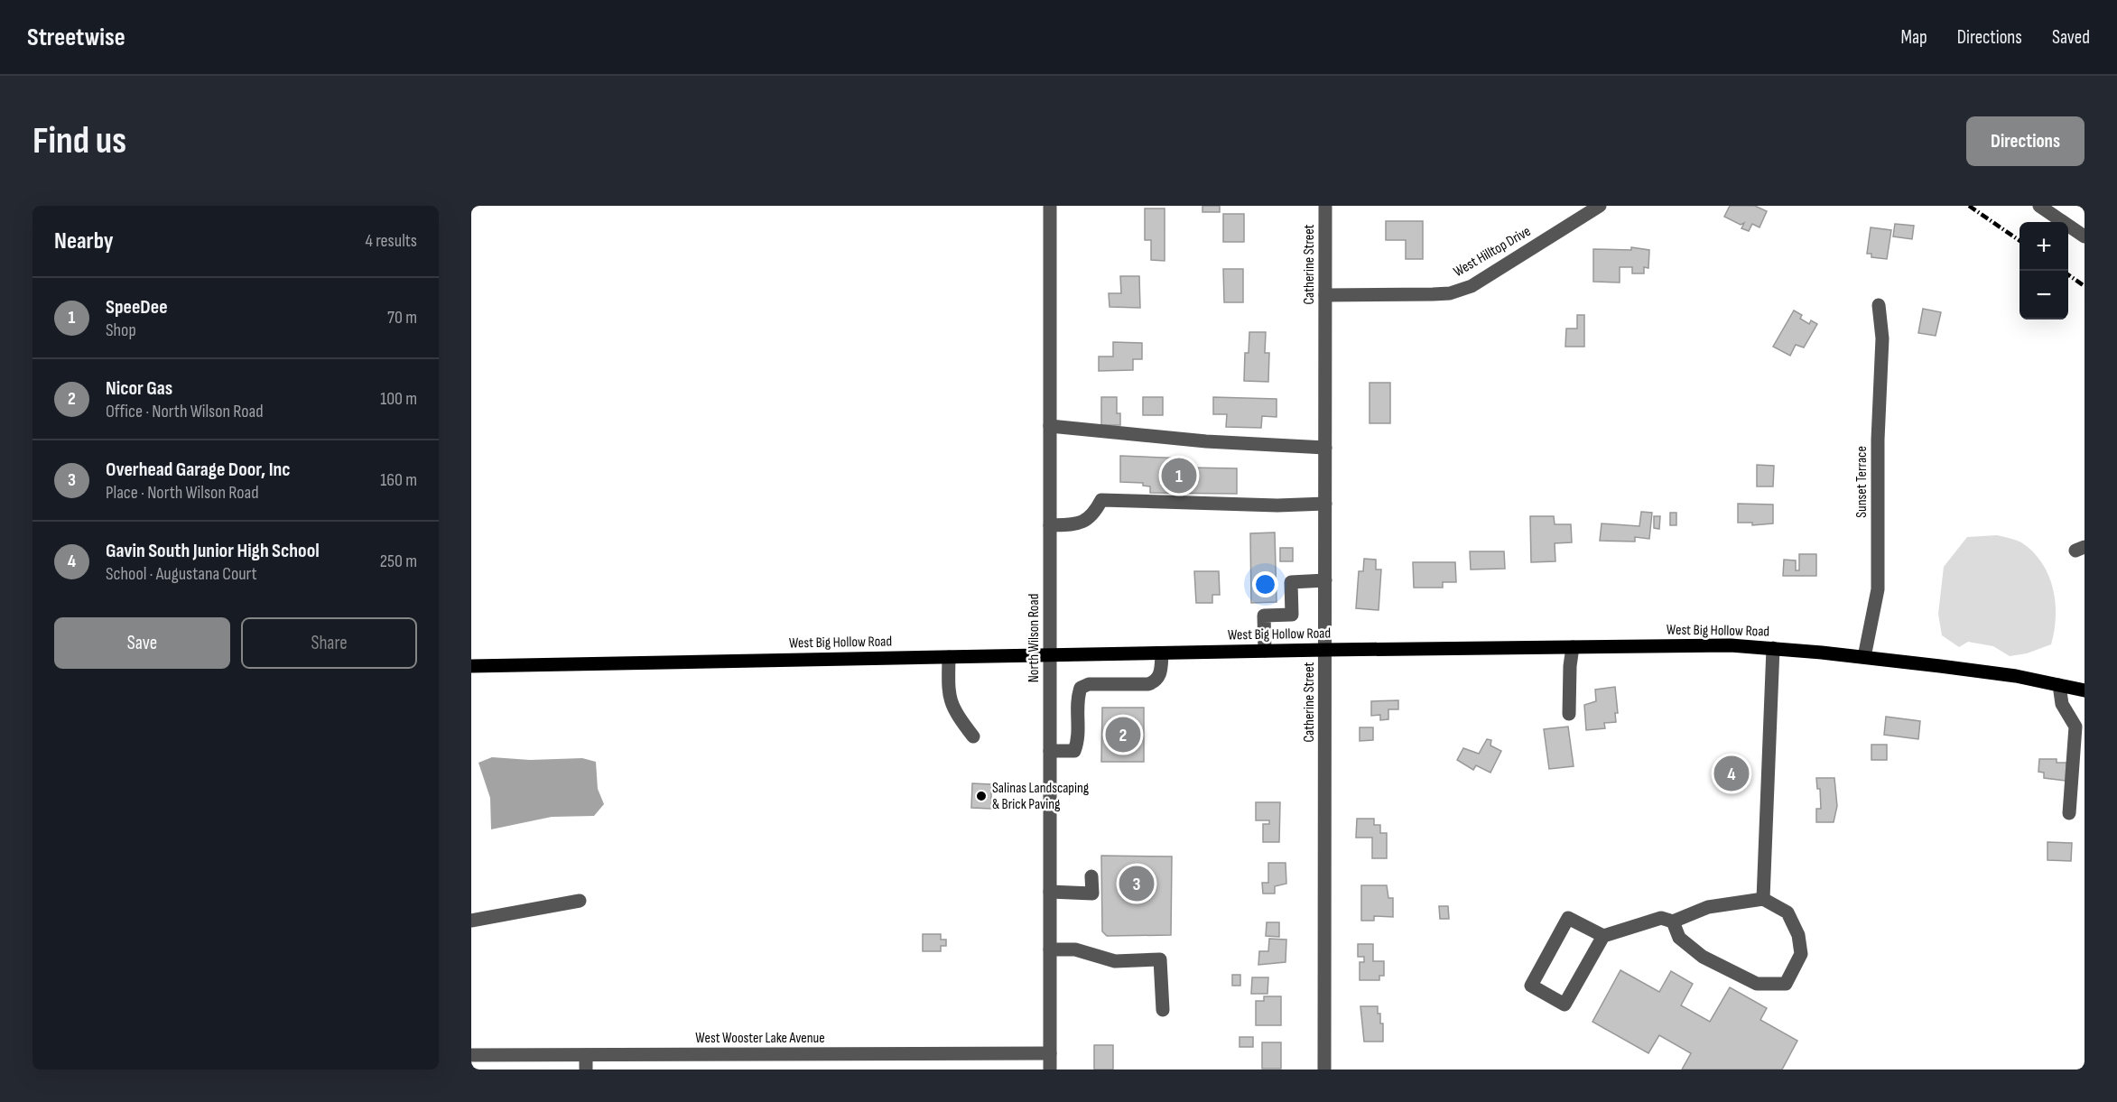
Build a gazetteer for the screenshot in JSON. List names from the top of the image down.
{
  "streets": {
    "main road": ["West Big Hollow Road"],
    "street": [
      "West Hilltop Drive",
      "Catherine Street",
      "Sunset Terrace",
      "North Wilson Road",
      "West Wooster Lake Avenue"
    ]
  },
  "crossings": [
    ["West Hilltop Drive", "Catherine Street"],
    ["Catherine Street", "West Big Hollow Road"],
    ["Sunset Terrace", "West Big Hollow Road"],
    ["West Big Hollow Road", "North Wilson Road"],
    ["North Wilson Road", "West Wooster Lake Avenue"]
  ],
  "places": ["Salinas Landscaping & Brick Paving"],
  "page": {
    "header": "Streetwise",
    "nav": ["Map", "Directions", "Saved"],
    "buttons": [
      "Directions",
      ["Save", "Share"]
    ],
    "title": "Find us",
    "heading": ["Nearby", "4 results"],
    "map_buttons": ["+", "−"],
    "list": [
      {
        "mark": "1",
        "name": "SpeeDee",
        "note": "Shop",
        "value": "70 m"
      },
      {
        "mark": "2",
        "name": "Nicor Gas",
        "note": "Office · North Wilson Road",
        "value": "100 m"
      },
      {
        "mark": "3",
        "name": "Overhead Garage Door, Inc",
        "note": "Place · North Wilson Road",
        "value": "160 m"
      },
      {
        "mark": "4",
        "name": "Gavin South Junior High School",
        "note": "School · Augustana Court",
        "value": "250 m"
      }
    ],
    "pins": [
      "1",
      "2",
      "4",
      "3"
    ]
  }
}
